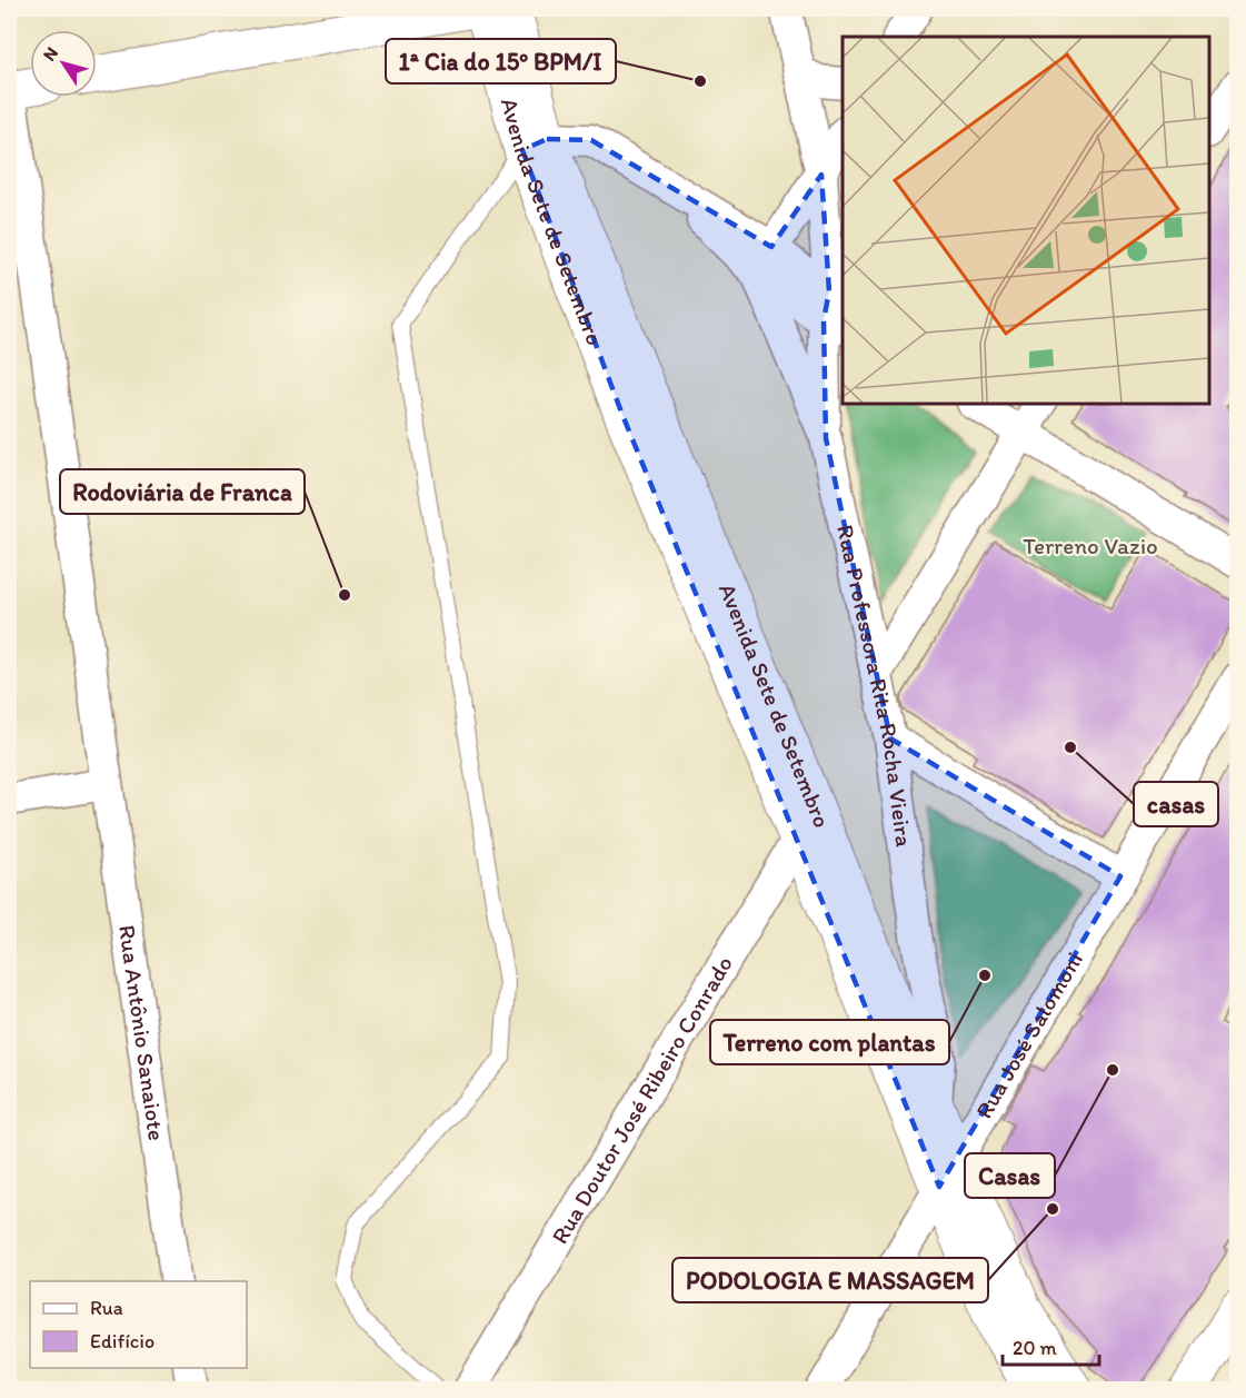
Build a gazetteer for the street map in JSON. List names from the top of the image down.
{
  "streets": {
    "street": [
      "Avenida Sete de Setembro",
      "Rua Professora Rita Rocha Vieira",
      "Rua Antônio Sanaiote",
      "Rua José Salomoni",
      "Rua Doutor José Ribeiro Conrado"
    ]
  },
  "crossings": [
    ["Avenida Sete de Setembro", "Rua Professora Rita Rocha Vieira"],
    ["Avenida Sete de Setembro", "Rua José Salomoni"],
    ["Avenida Sete de Setembro", "Rua Doutor José Ribeiro Conrado"]
  ],
  "parks": ["Terreno Vazio"],
  "places": [
    "1ª Cia do 15º BPM/I",
    "Rodoviária de Franca",
    "casas",
    "Terreno com plantas",
    "Casas",
    "PODOLOGIA E MASSAGEM"
  ],
  "legend": ["Rua", "Edifício"],
  "scale_bar": "20 m",
  "north": "top left"
}
